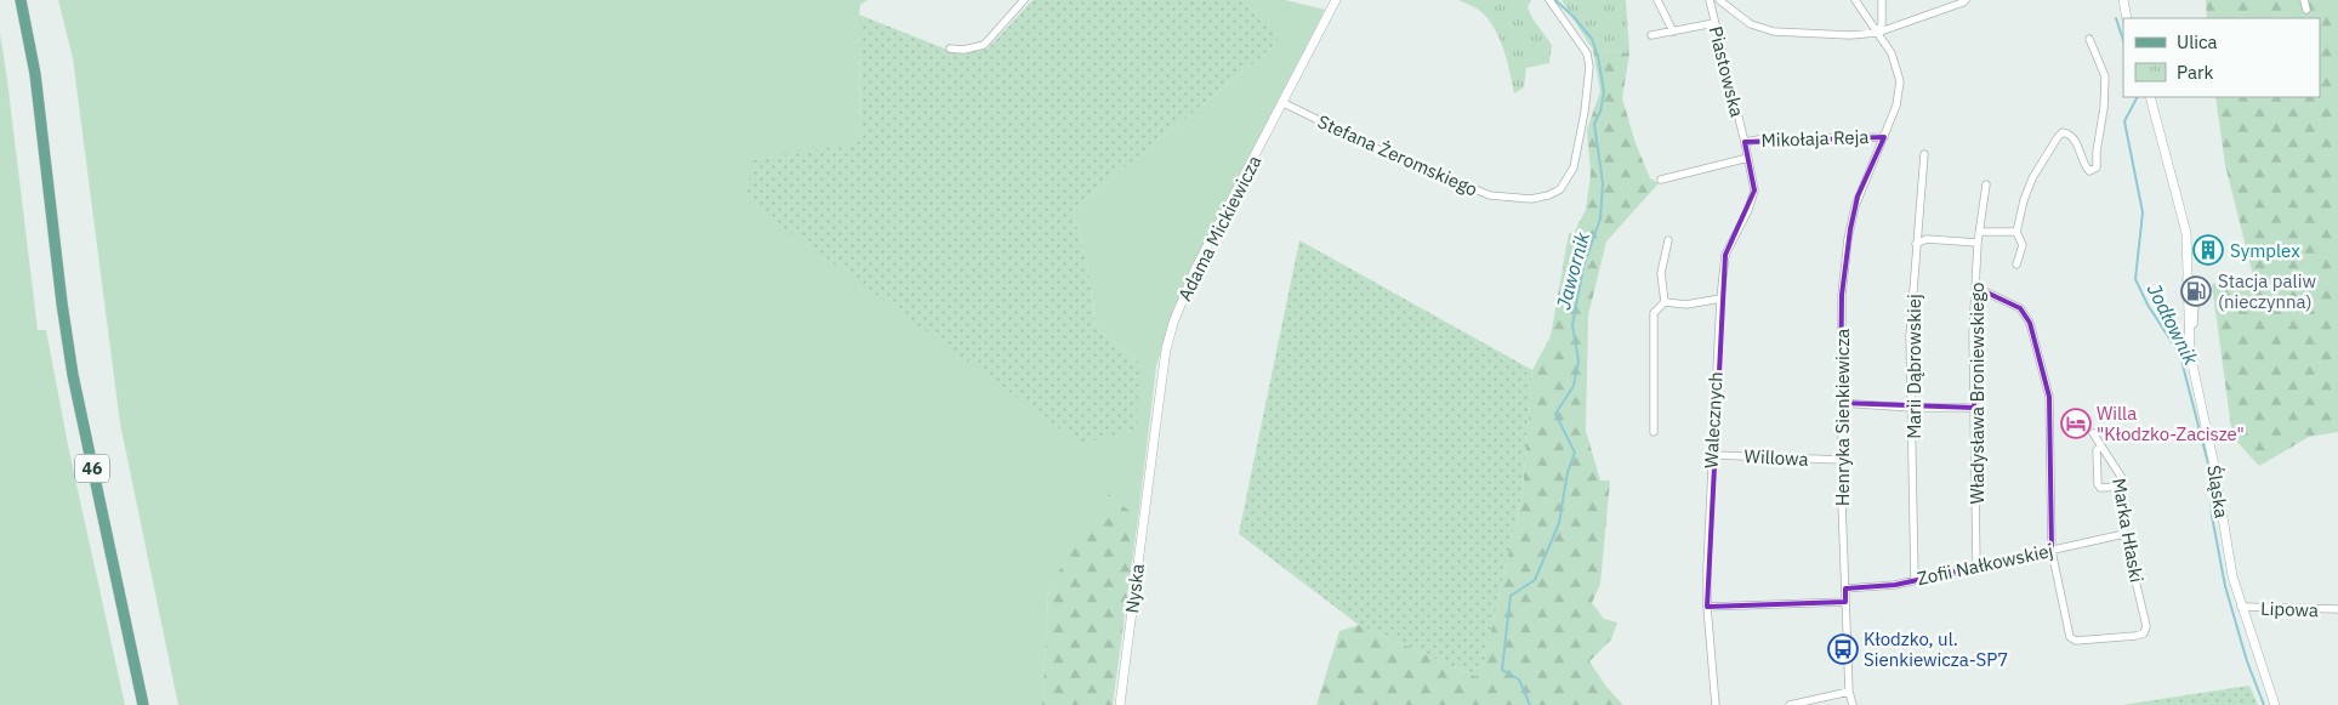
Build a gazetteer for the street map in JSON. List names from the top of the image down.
{
  "streets": {
    "main road": ["46"],
    "street": [
      "Piastowska",
      "Mikołaja Reja",
      "Stefana Żeromskiego",
      "Adama Mickiewicza",
      "Marii Dąbrowskiej",
      "Władysława Broniewskiego",
      "Henryka Sienkiewicza",
      "Walecznych",
      "Willowa",
      "Śląska",
      "Marka Hłaski",
      "Zofii Nałkowskiej",
      "Nyska",
      "Lipowa"
    ]
  },
  "crossings": [
    ["Piastowska", "Mikołaja Reja"],
    ["Piastowska", "Walecznych"],
    ["Mikołaja Reja", "Henryka Sienkiewicza"],
    ["Mikołaja Reja", "Walecznych"],
    ["Stefana Żeromskiego", "Adama Mickiewicza"],
    ["Adama Mickiewicza", "Nyska"],
    ["Marii Dąbrowskiej", "Zofii Nałkowskiej"],
    ["Władysława Broniewskiego", "Zofii Nałkowskiej"],
    ["Henryka Sienkiewicza", "Willowa"],
    ["Henryka Sienkiewicza", "Zofii Nałkowskiej"],
    ["Walecznych", "Willowa"],
    ["Śląska", "Lipowa"],
    ["Marka Hłaski", "Zofii Nałkowskiej"]
  ],
  "water": ["Jawornik", "Jodłownik"],
  "places": {
    "building": ["Symplex"],
    "fuel station": ["Stacja paliw (nieczynna)"],
    "hotel": ["Willa \"Kłodzko-Zacisze\""],
    "bus stop": ["Kłodzko, ul. Sienkiewicza-SP7"]
  },
  "legend": ["Ulica", "Park"]
}
